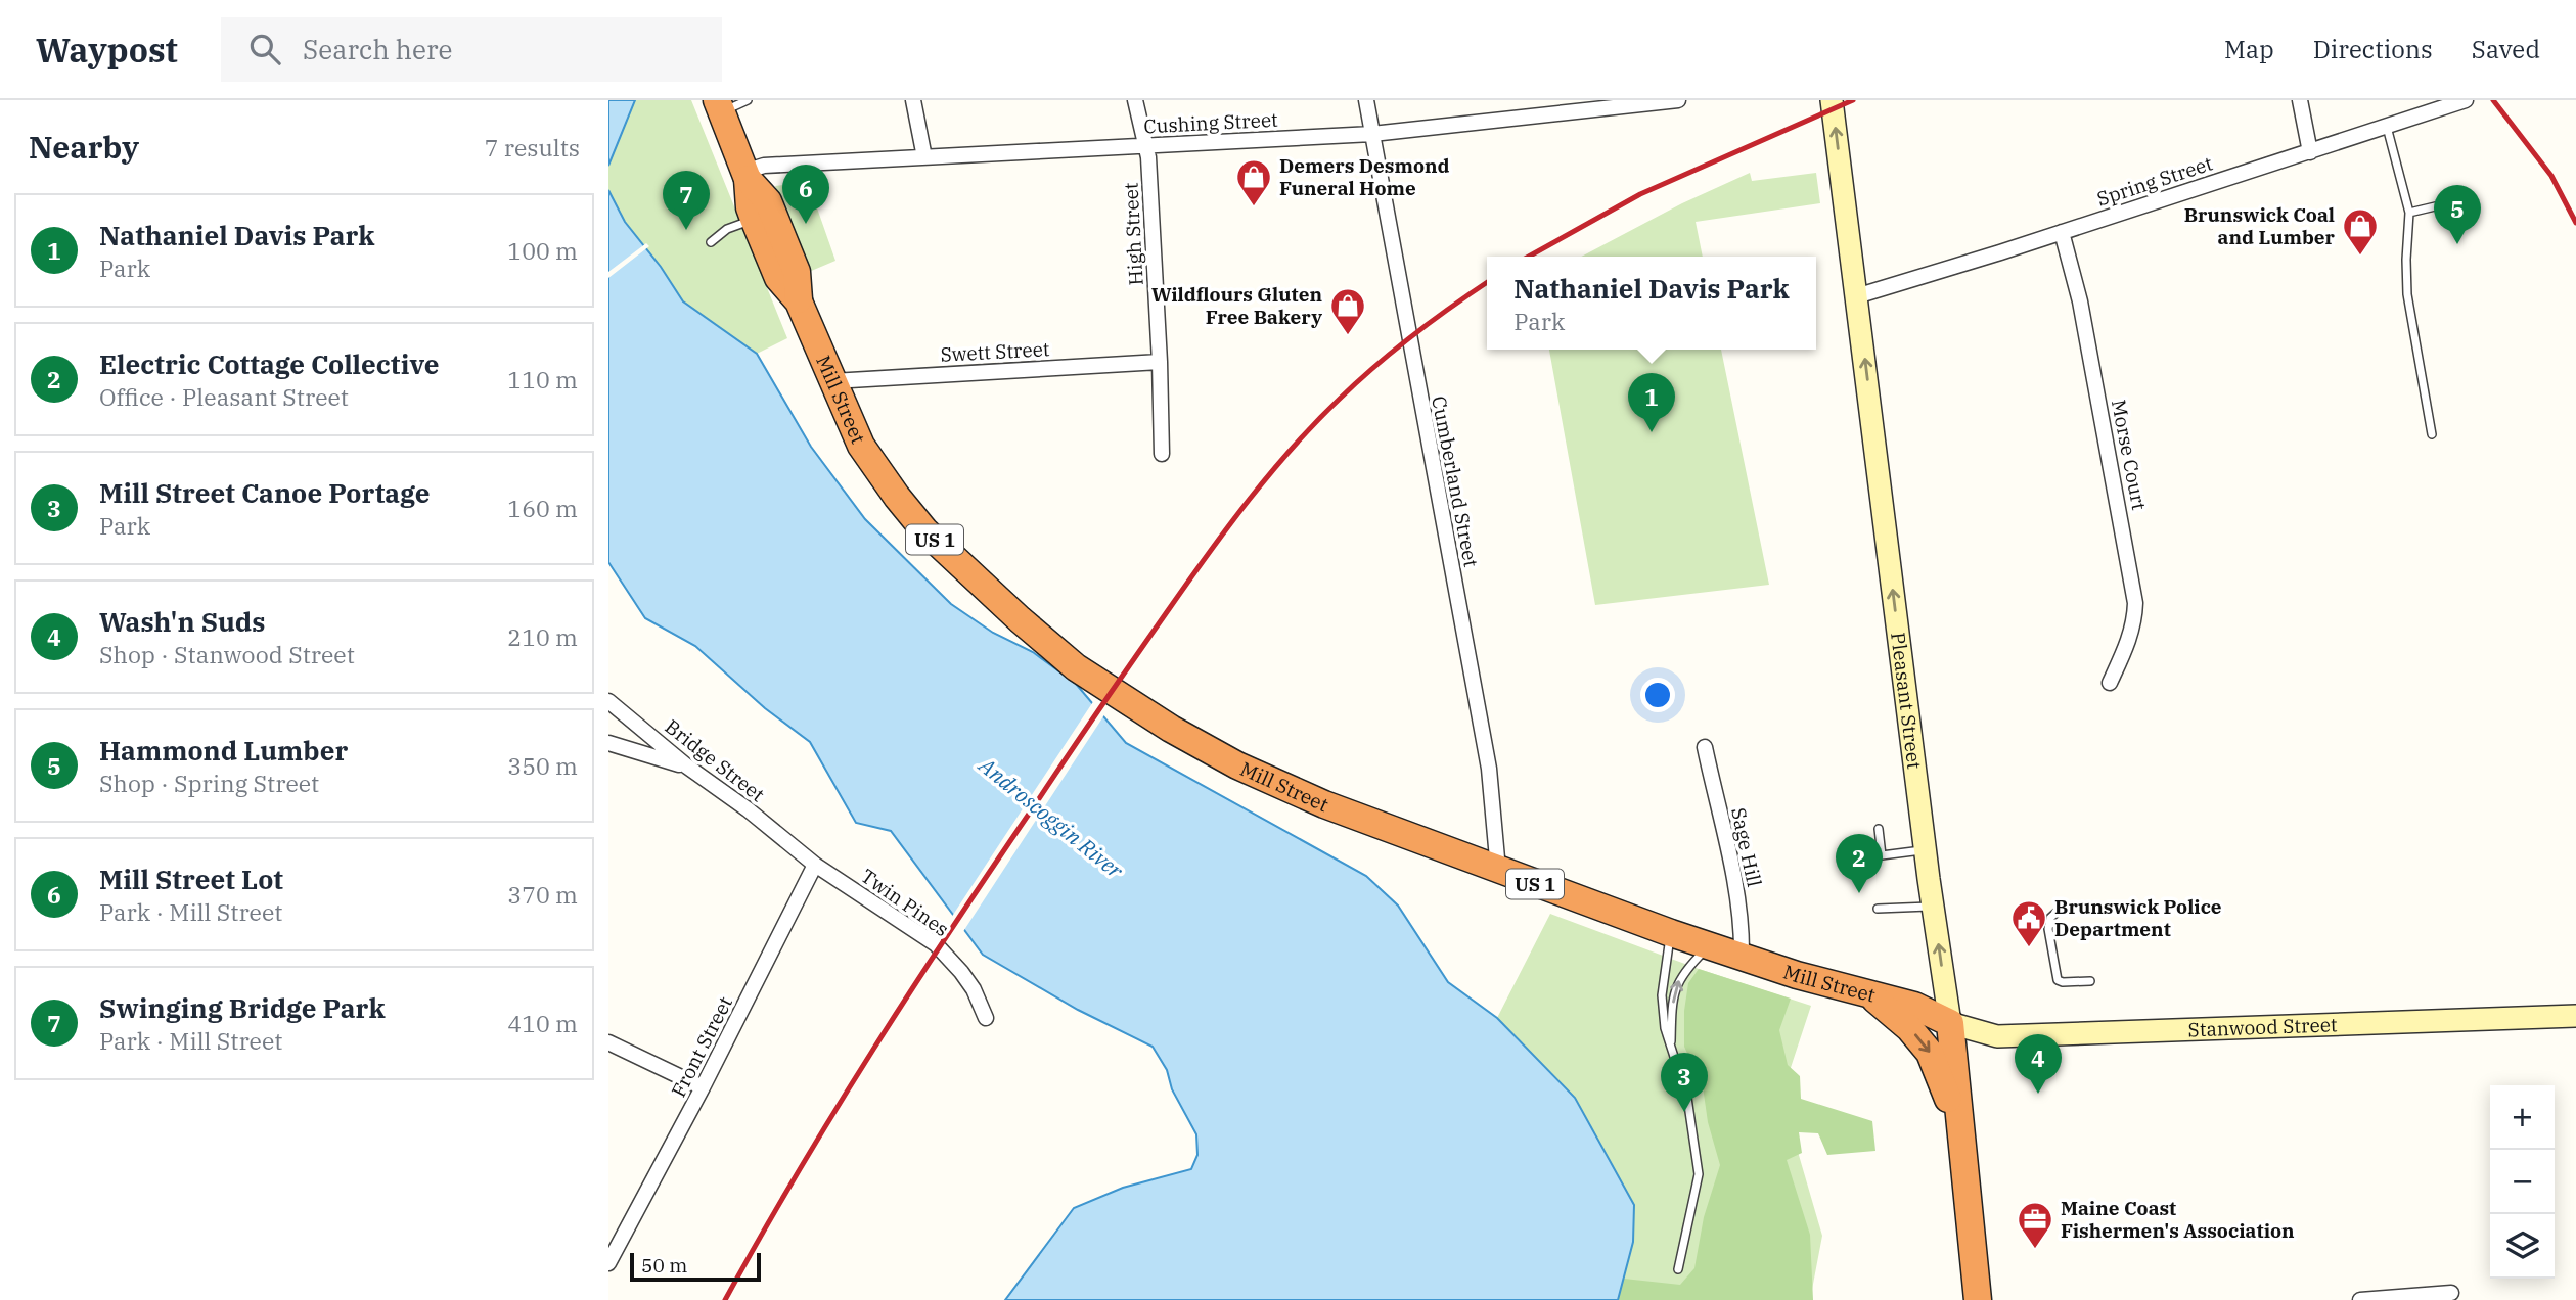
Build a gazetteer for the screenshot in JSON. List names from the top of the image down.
{
  "streets": {
    "highway": ["Mill Street", "US 1", "Pleasant Street"],
    "main road": ["Stanwood Street"],
    "street": [
      "Cushing Street",
      "Spring Street",
      "High Street",
      "Swett Street",
      "Morse Court",
      "Cumberland Street",
      "Bridge Street",
      "Sage Hill",
      "Twin Pines",
      "Front Street"
    ]
  },
  "crossings": [
    ["Cushing Street", "High Street"],
    ["Cushing Street", "Mill Street"],
    ["Cushing Street", "Cumberland Street"],
    ["Spring Street", "Morse Court"],
    ["Spring Street", "Pleasant Street"],
    ["High Street", "Swett Street"],
    ["Swett Street", "Mill Street"],
    ["Mill Street", "Cumberland Street"],
    ["Mill Street", "US 1"],
    ["Mill Street", "Pleasant Street"],
    ["Mill Street", "Sage Hill"],
    ["Mill Street", "Stanwood Street"],
    ["US 1", "Pleasant Street"],
    ["Pleasant Street", "Stanwood Street"],
    ["Bridge Street", "Twin Pines"],
    ["Bridge Street", "Front Street"],
    ["Twin Pines", "Front Street"]
  ],
  "one_way": ["Pleasant Street"],
  "water": ["Androscoggin River"],
  "places": {
    "shop": ["Demers Desmond Funeral Home", "Brunswick Coal and Lumber", "Wildflours Gluten Free Bakery"],
    "public building": ["Brunswick Police Department"],
    "office": ["Maine Coast Fishermen's Association"]
  },
  "scale_bar": "50 m",
  "page": {
    "header": "Waypost",
    "search": "Search here",
    "nav": ["Map", "Directions", "Saved"],
    "heading": ["Nearby", "7 results"],
    "pins": [
      "6",
      "7",
      "5",
      "1",
      "2",
      "4",
      "3"
    ],
    "list": [
      {
        "mark": "1",
        "name": "Nathaniel Davis Park",
        "note": "Park",
        "value": "100 m"
      },
      {
        "mark": "2",
        "name": "Electric Cottage Collective",
        "note": "Office · Pleasant Street",
        "value": "110 m"
      },
      {
        "mark": "3",
        "name": "Mill Street Canoe Portage",
        "note": "Park",
        "value": "160 m"
      },
      {
        "mark": "4",
        "name": "Wash'n Suds",
        "note": "Shop · Stanwood Street",
        "value": "210 m"
      },
      {
        "mark": "5",
        "name": "Hammond Lumber",
        "note": "Shop · Spring Street",
        "value": "350 m"
      },
      {
        "mark": "6",
        "name": "Mill Street Lot",
        "note": "Park · Mill Street",
        "value": "370 m"
      },
      {
        "mark": "7",
        "name": "Swinging Bridge Park",
        "note": "Park · Mill Street",
        "value": "410 m"
      }
    ],
    "popup": ["Nathaniel Davis Park", "Park"],
    "map_buttons": ["+", "−"],
    "scale": "50 m"
  }
}
